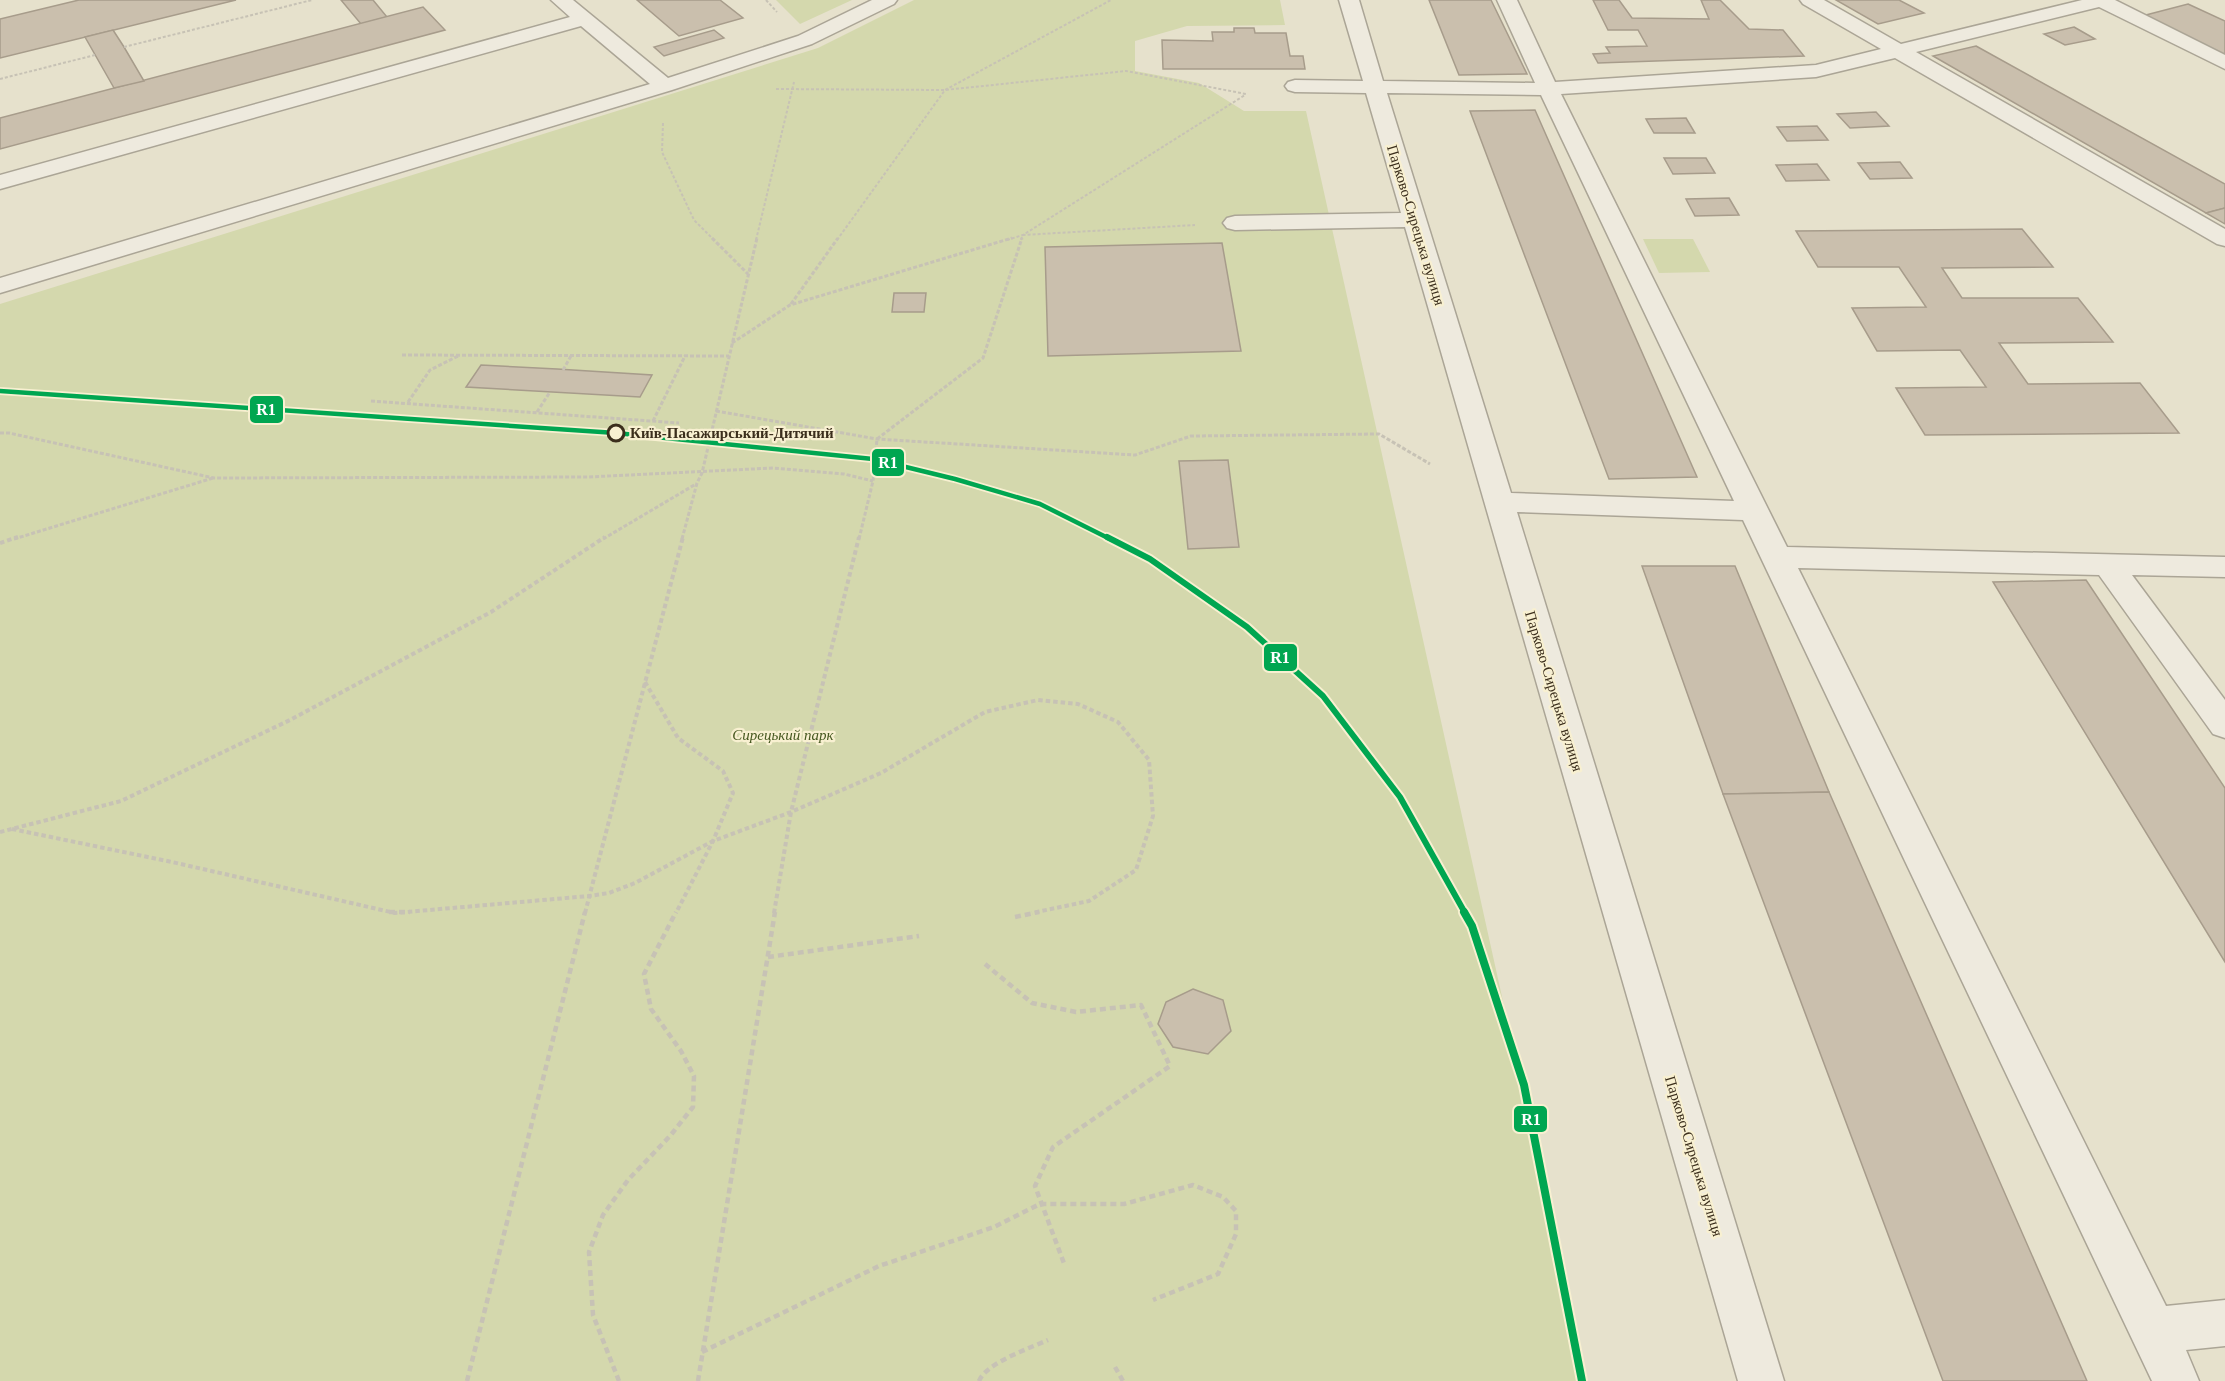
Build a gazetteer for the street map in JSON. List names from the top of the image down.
{
  "streets": {
    "street": ["Парково-Сирецька вулиця"]
  },
  "parks": ["Сирецький парк"],
  "places": ["Київ-Пасажирський-Дитячий"],
  "lines": ["transit line R1"]
}
